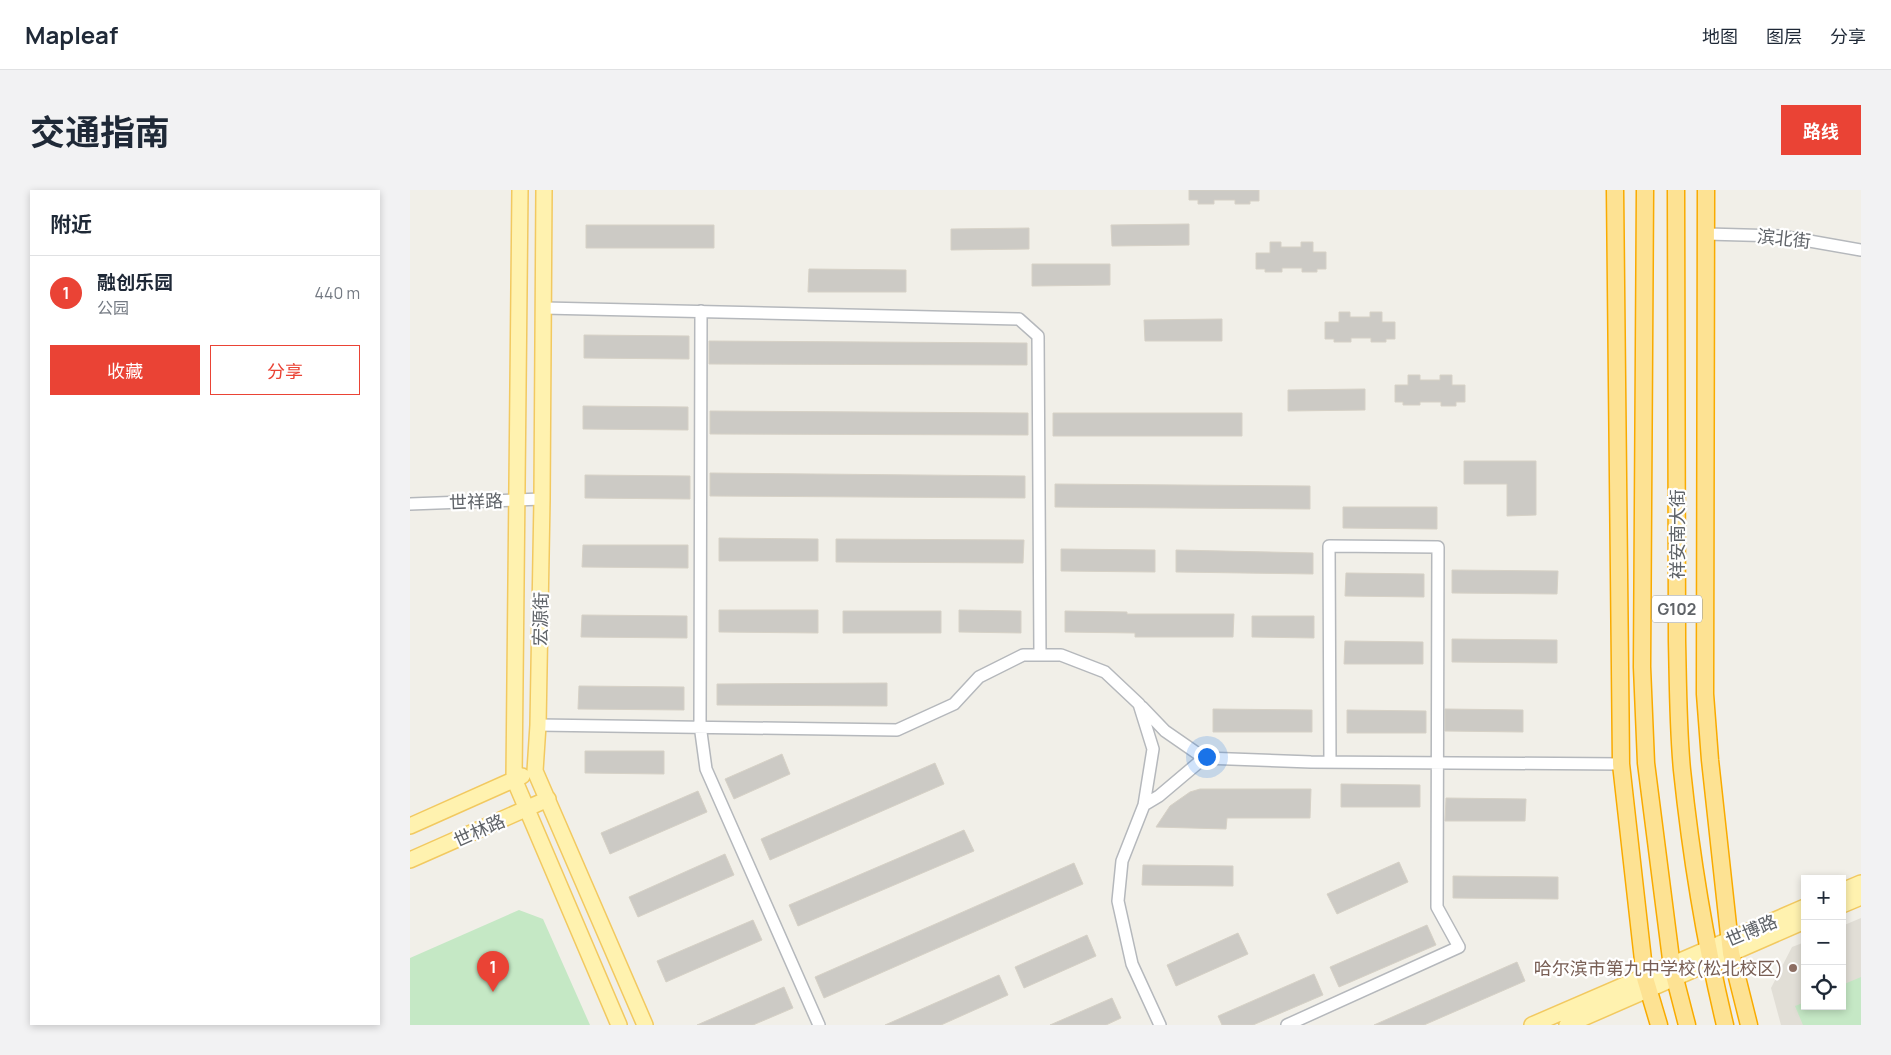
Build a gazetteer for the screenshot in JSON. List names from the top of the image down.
{
  "streets": {
    "highway": ["祥安南大街", "G102"],
    "main road": ["宏源街", "世林路", "世博路"],
    "street": ["滨北街", "世祥路"]
  },
  "crossings": [
    ["世祥路", "宏源街"],
    ["祥安南大街", "世博路"],
    ["宏源街", "世林路"]
  ],
  "places": ["哈尔滨市第九中学校(松北校区)"],
  "page": {
    "header": "Mapleaf",
    "nav": ["地图", "图层", "分享"],
    "title": "交通指南",
    "buttons": [
      "路线",
      ["收藏", "分享"]
    ],
    "heading": "附近",
    "list": [
      {
        "mark": "1",
        "name": "融创乐园",
        "note": "公园",
        "value": "440 m"
      }
    ],
    "map_buttons": ["+", "−"],
    "pins": "1"
  }
}
